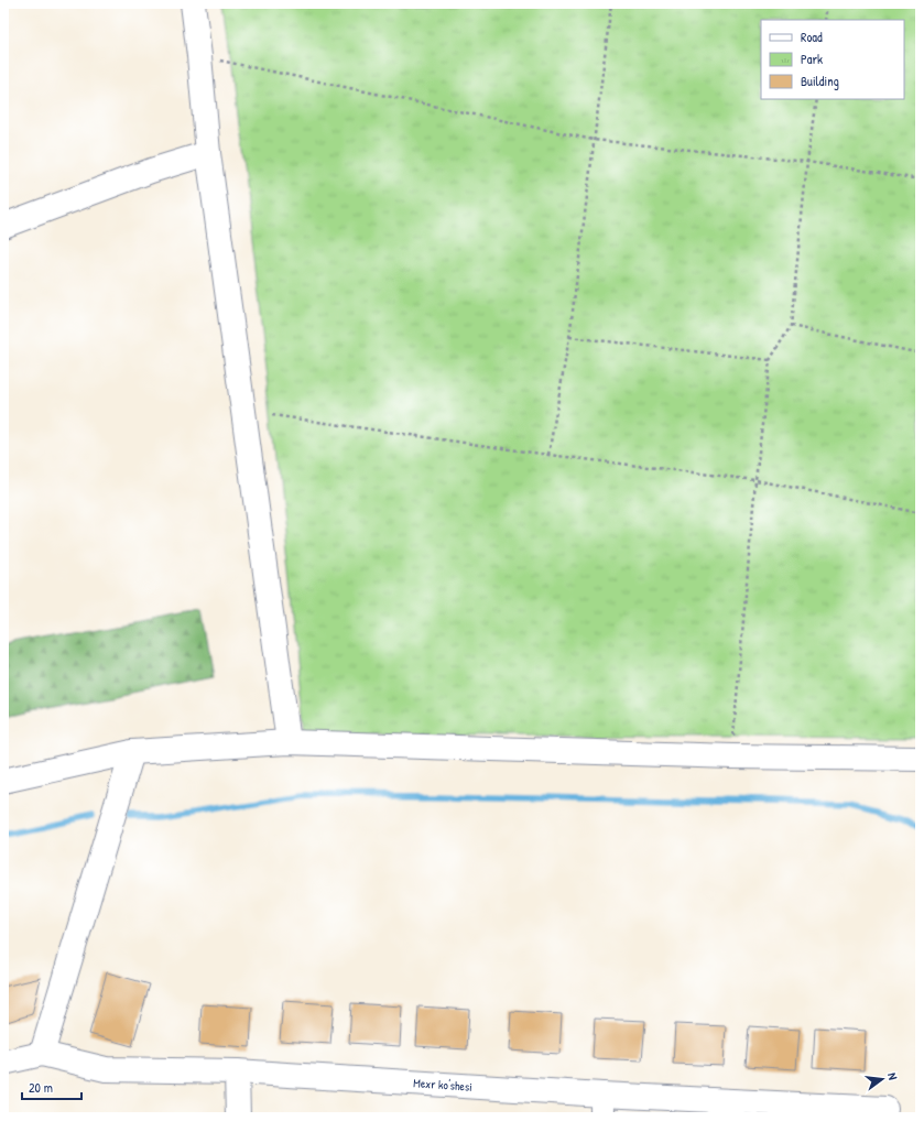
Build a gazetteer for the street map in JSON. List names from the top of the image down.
{
  "streets": {
    "street": ["Mexr ko'shesi"]
  },
  "legend": ["Road", "Park", "Building"],
  "scale_bar": "20 m",
  "north": "right"
}
